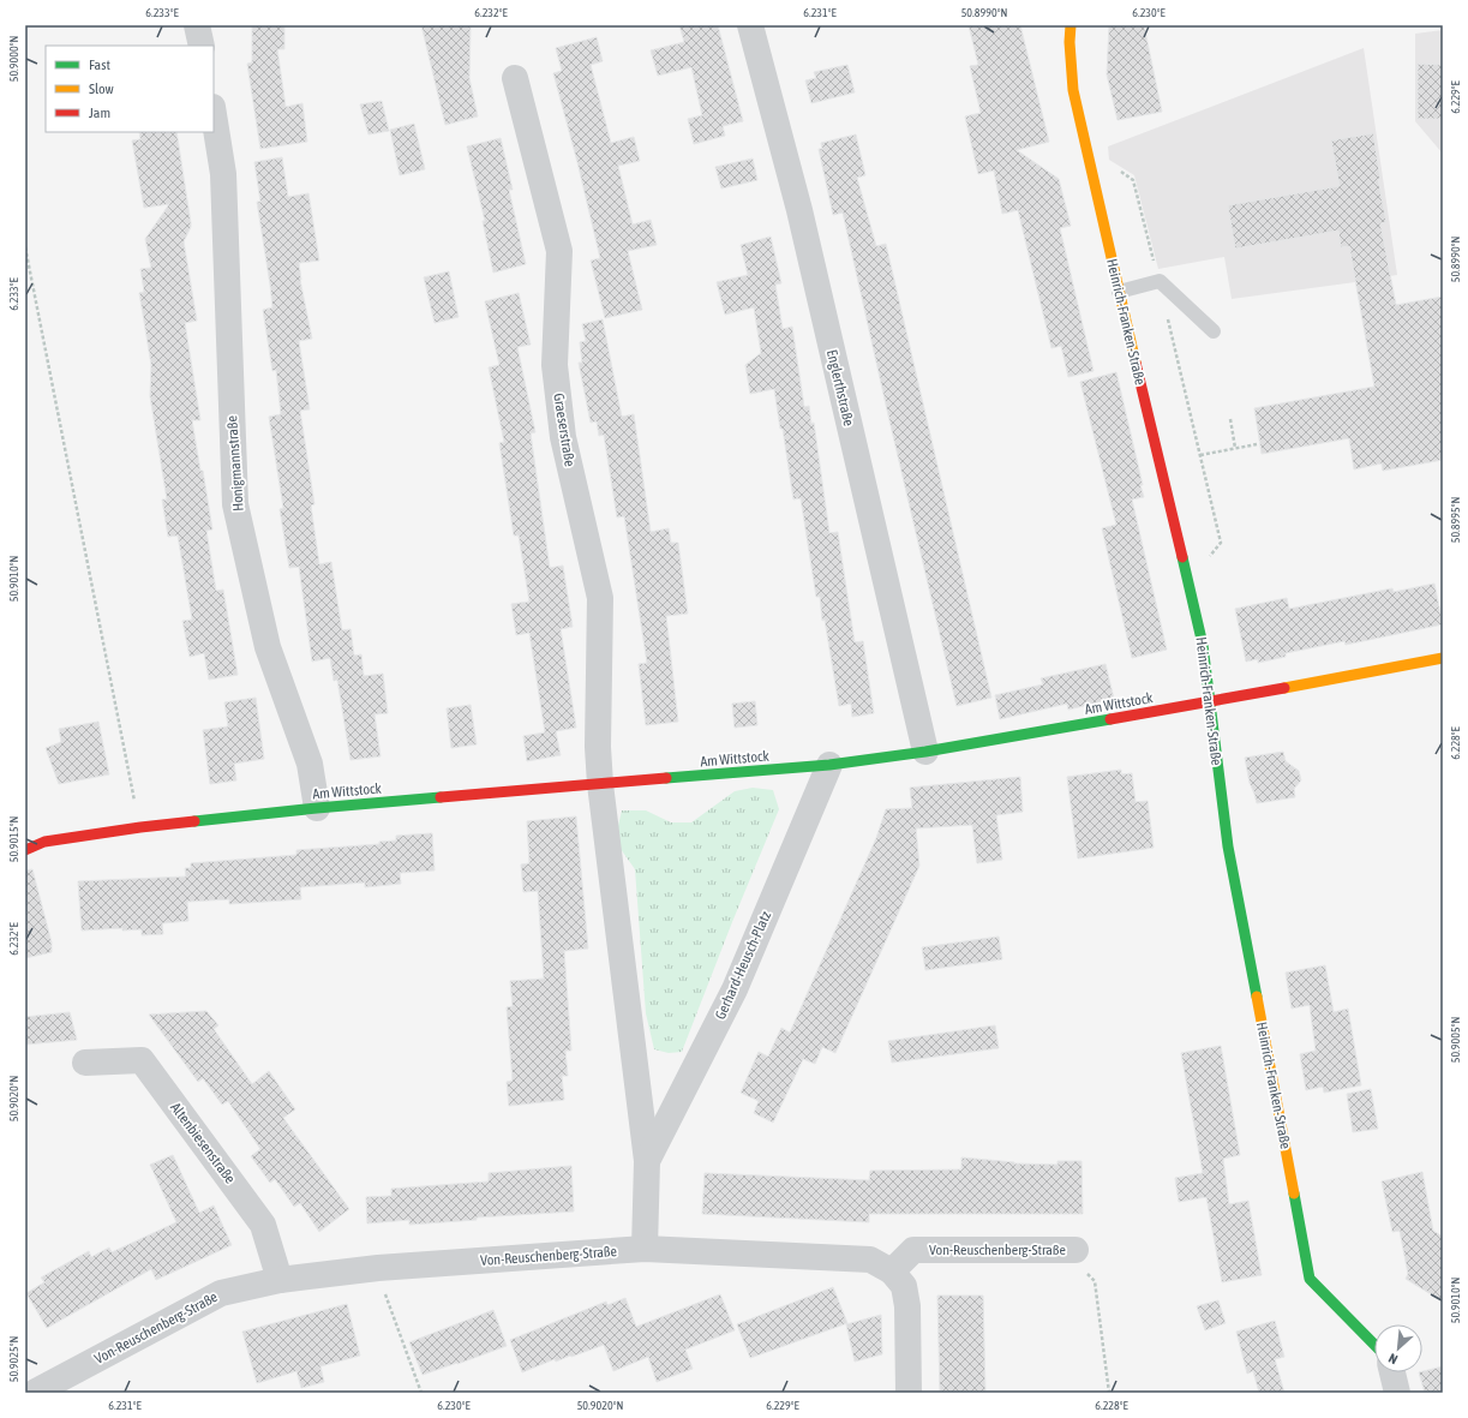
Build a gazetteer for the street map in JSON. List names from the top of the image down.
{
  "streets": {
    "street": [
      "Heinrich-Franken-Straße",
      "Englerthstraße",
      "Graeserstraße",
      "Honigmannstraße",
      "Am Wittstock",
      "Gerhard-Heusch-Platz",
      "Altenbiesenstraße",
      "Von-Reuschenberg-Straße"
    ]
  },
  "crossings": [
    ["Heinrich-Franken-Straße", "Am Wittstock"],
    ["Englerthstraße", "Am Wittstock"],
    ["Graeserstraße", "Am Wittstock"],
    ["Graeserstraße", "Gerhard-Heusch-Platz"],
    ["Honigmannstraße", "Am Wittstock"],
    ["Am Wittstock", "Gerhard-Heusch-Platz"],
    ["Gerhard-Heusch-Platz", "Von-Reuschenberg-Straße"],
    ["Altenbiesenstraße", "Von-Reuschenberg-Straße"]
  ],
  "legend": ["Fast", "Slow", "Jam"],
  "north": "bottom left",
  "coordinates": [
    "6.233°E",
    "6.232°E",
    "6.231°E",
    "50.8990°N",
    "6.230°E",
    "50.9000°N",
    "6.229°E",
    "50.8995°N",
    "50.9010°N",
    "6.228°E",
    "50.9015°N",
    "50.9005°N",
    "50.9020°N",
    "50.9025°N"
  ]
}
